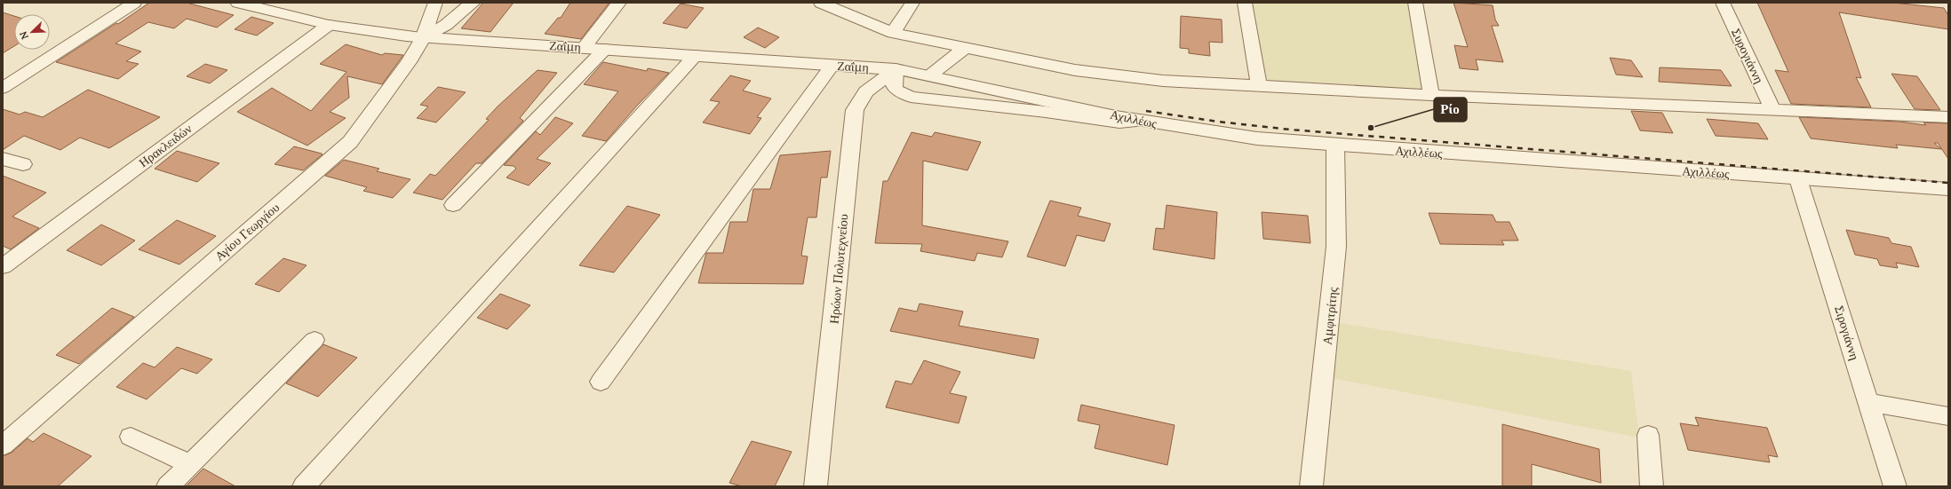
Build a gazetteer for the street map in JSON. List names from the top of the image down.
{
  "streets": {
    "street": [
      "Ζαΐμη",
      "Συρογιάννη",
      "Αχιλλέως",
      "Ηρακλειδών",
      "Αγίου Γεωργίου",
      "Ηρώων Πολυτεχνείου",
      "Αμφιτρίτης",
      "Σιρογιάννη"
    ]
  },
  "crossings": [
    ["Ζαΐμη", "Αχιλλέως"],
    ["Ζαΐμη", "Ηρακλειδών"],
    ["Ζαΐμη", "Αγίου Γεωργίου"],
    ["Ζαΐμη", "Ηρώων Πολυτεχνείου"],
    ["Αχιλλέως", "Ηρώων Πολυτεχνείου"],
    ["Αχιλλέως", "Αμφιτρίτης"],
    ["Αχιλλέως", "Σιρογιάννη"]
  ],
  "places": ["Ρίο"],
  "north": "bottom left"
}
